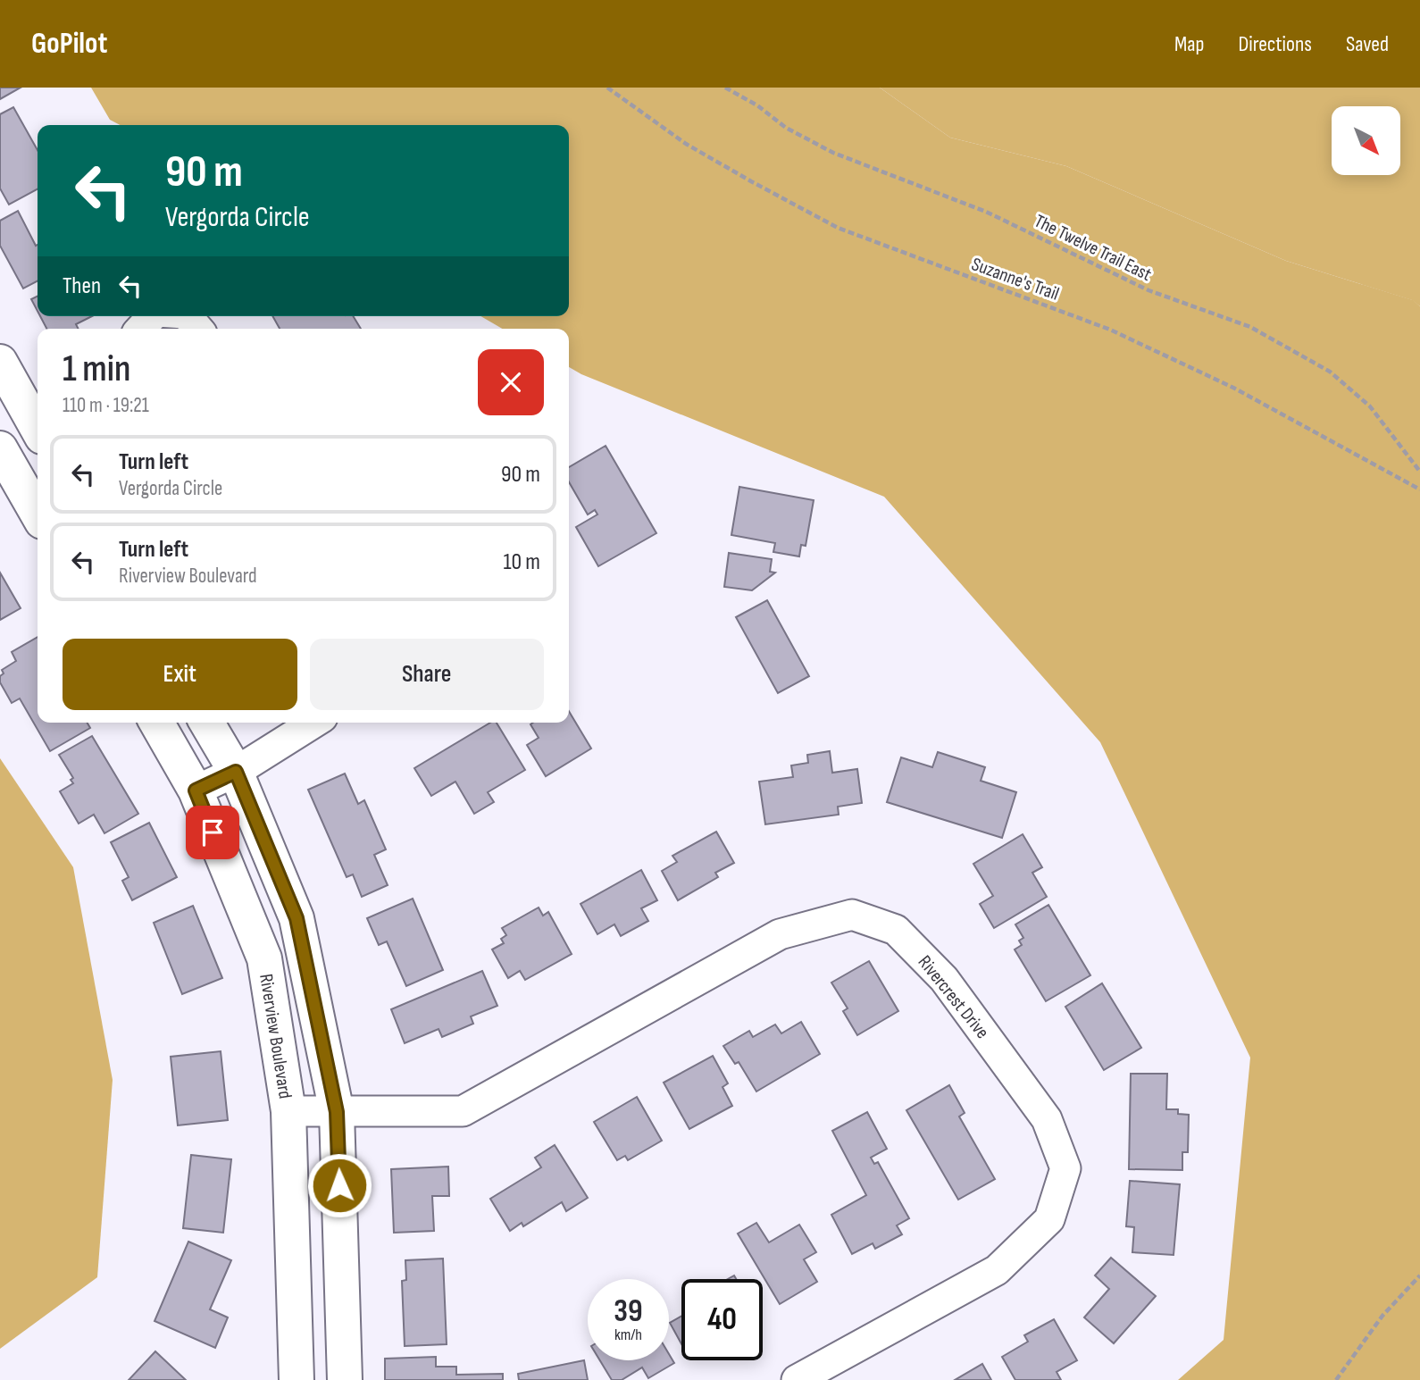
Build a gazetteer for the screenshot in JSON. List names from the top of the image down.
{
  "streets": {
    "street": ["Rivercrest Drive", "Riverview Boulevard"],
    "path": ["The Twelve Trail East", "Suzanne's Trail"]
  },
  "crossings": [
    ["Rivercrest Drive", "Riverview Boulevard"]
  ],
  "north": "bottom right",
  "page": {
    "header": "GoPilot",
    "nav": ["Map", "Directions", "Saved"],
    "turn": ["90 m", "Vergorda Circle"],
    "then": "Then",
    "heading": ["1 min", "110 m · 19:21"],
    "list": [
      {
        "name": "Turn left",
        "note": "Vergorda Circle",
        "value": "90 m"
      },
      {
        "name": "Turn left",
        "note": "Riverview Boulevard",
        "value": "10 m"
      }
    ],
    "buttons": ["Exit", "Share"],
    "speed": "39 km/h",
    "limit": "40"
  }
}
